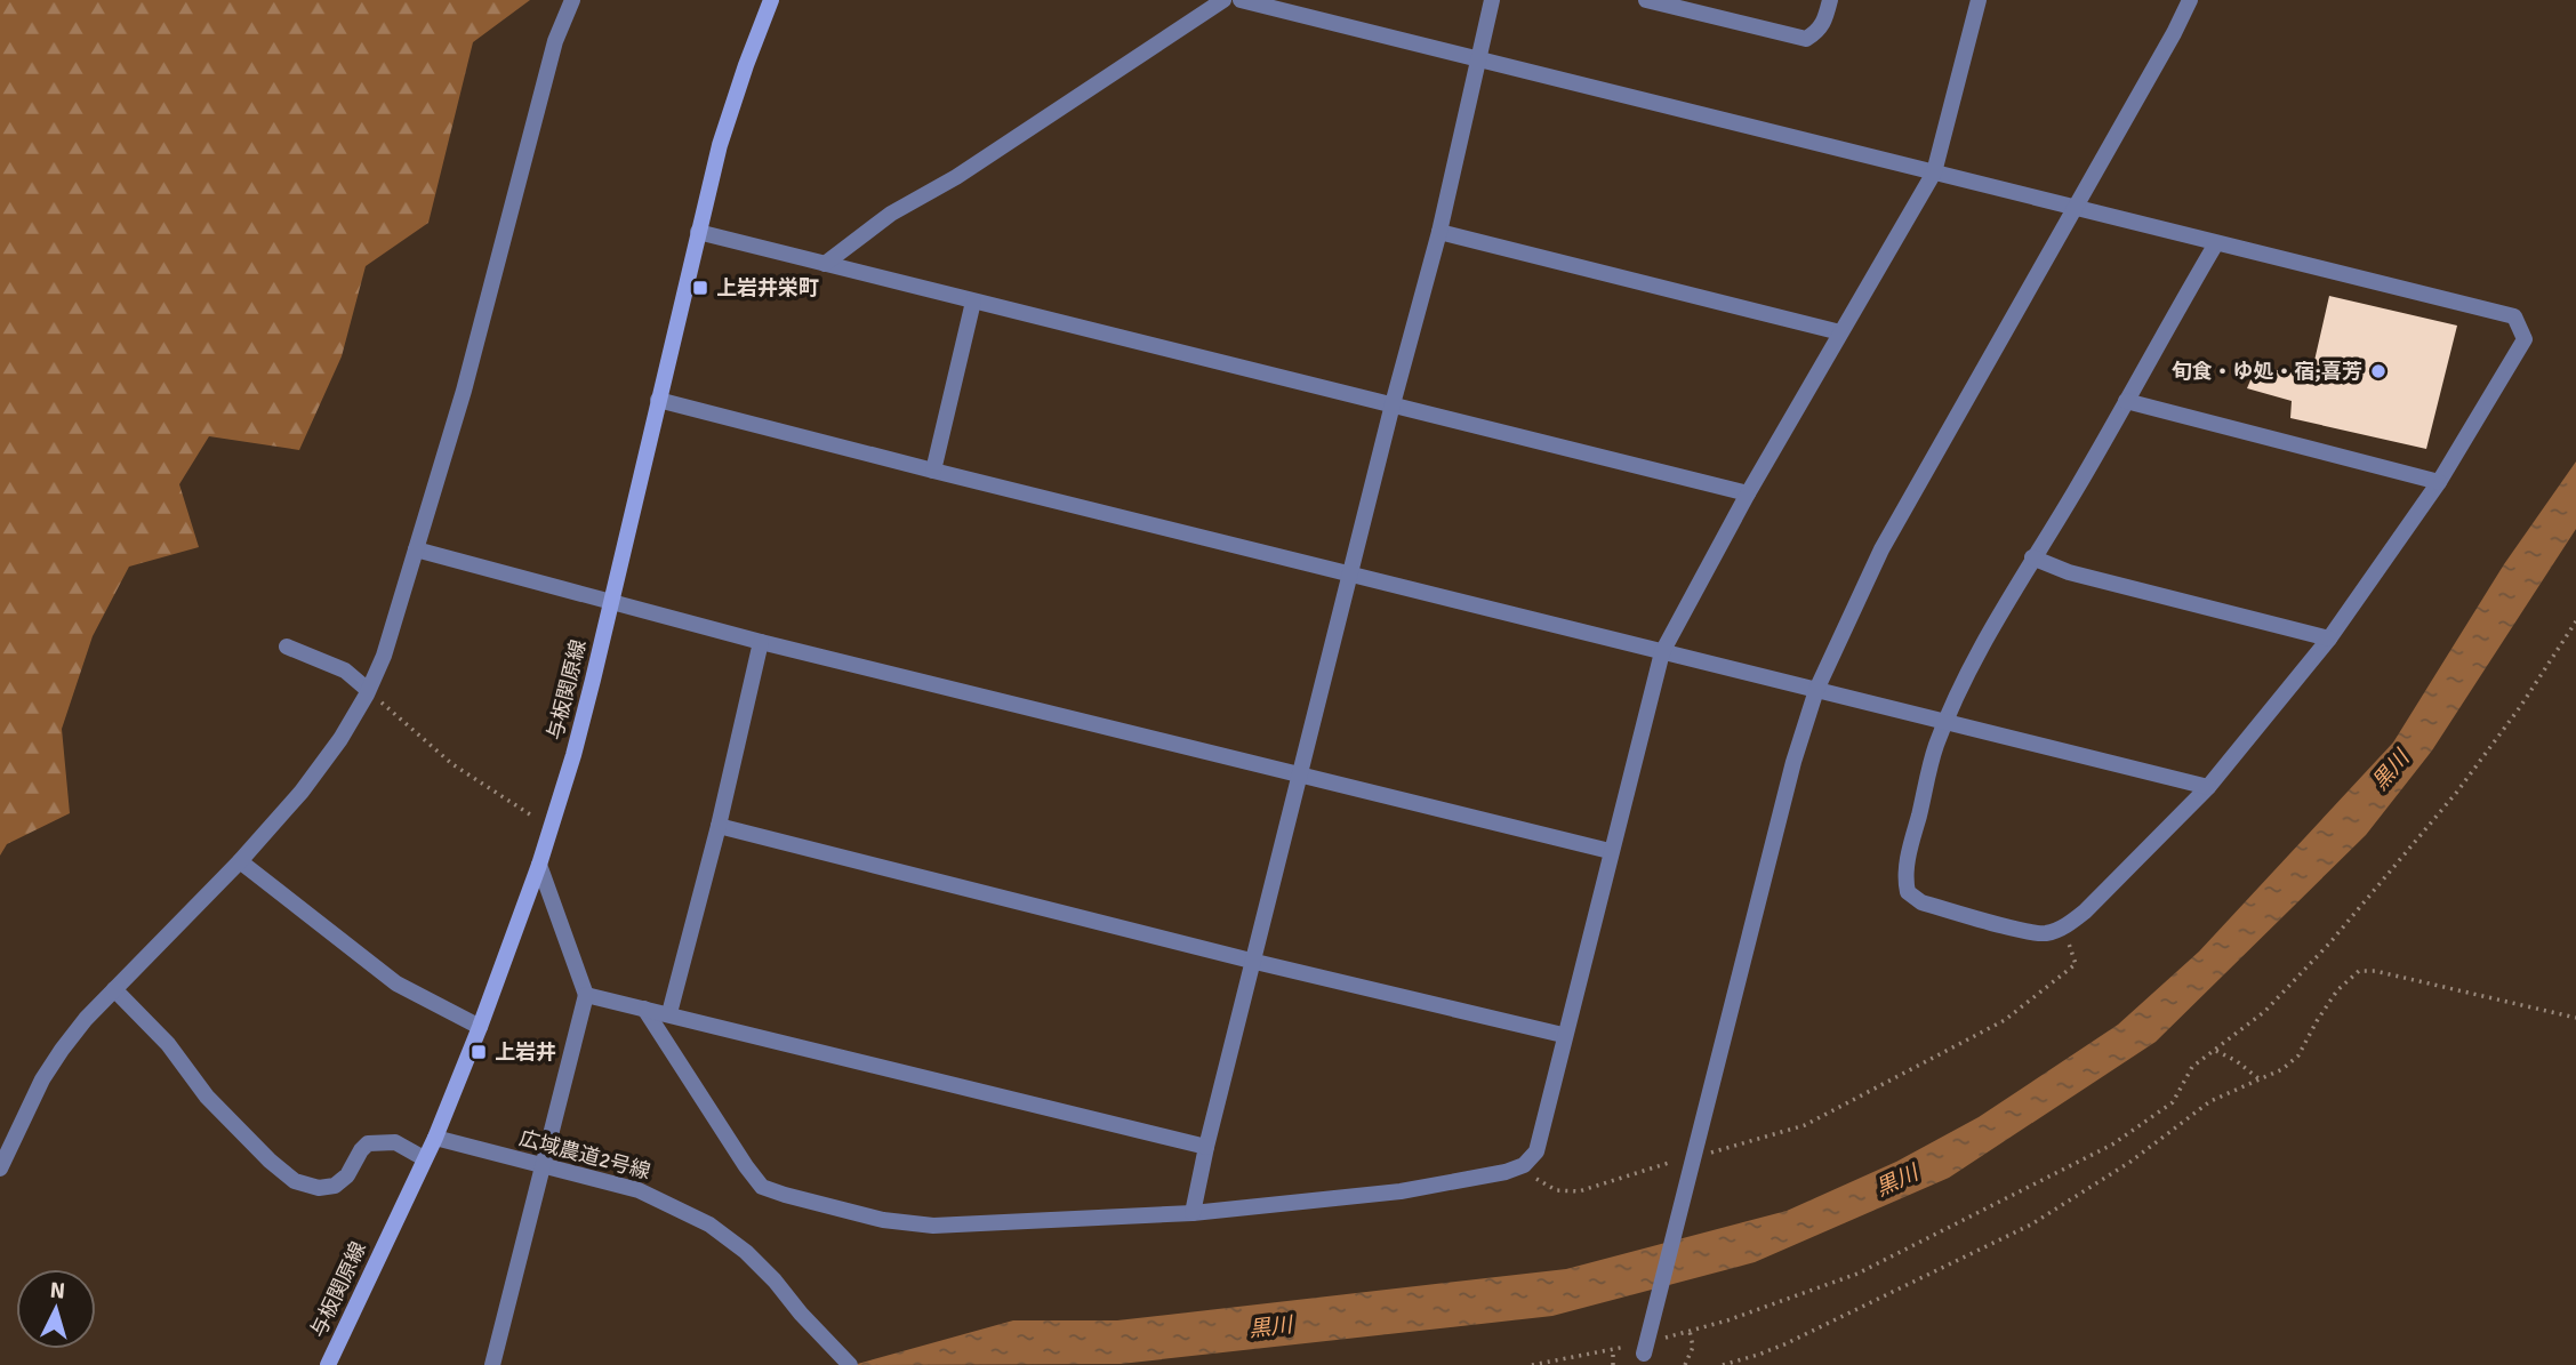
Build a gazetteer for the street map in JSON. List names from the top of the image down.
{
  "streets": {
    "main road": ["与板関原線"],
    "street": ["広域農道2号線"]
  },
  "crossings": [
    ["与板関原線", "広域農道2号線"]
  ],
  "water": ["黒川"],
  "places": {
    "transit": ["上岩井栄町", "上岩井"],
    "other": ["旬食・ゆ処・宿;喜芳"]
  },
  "north": "top"
}
